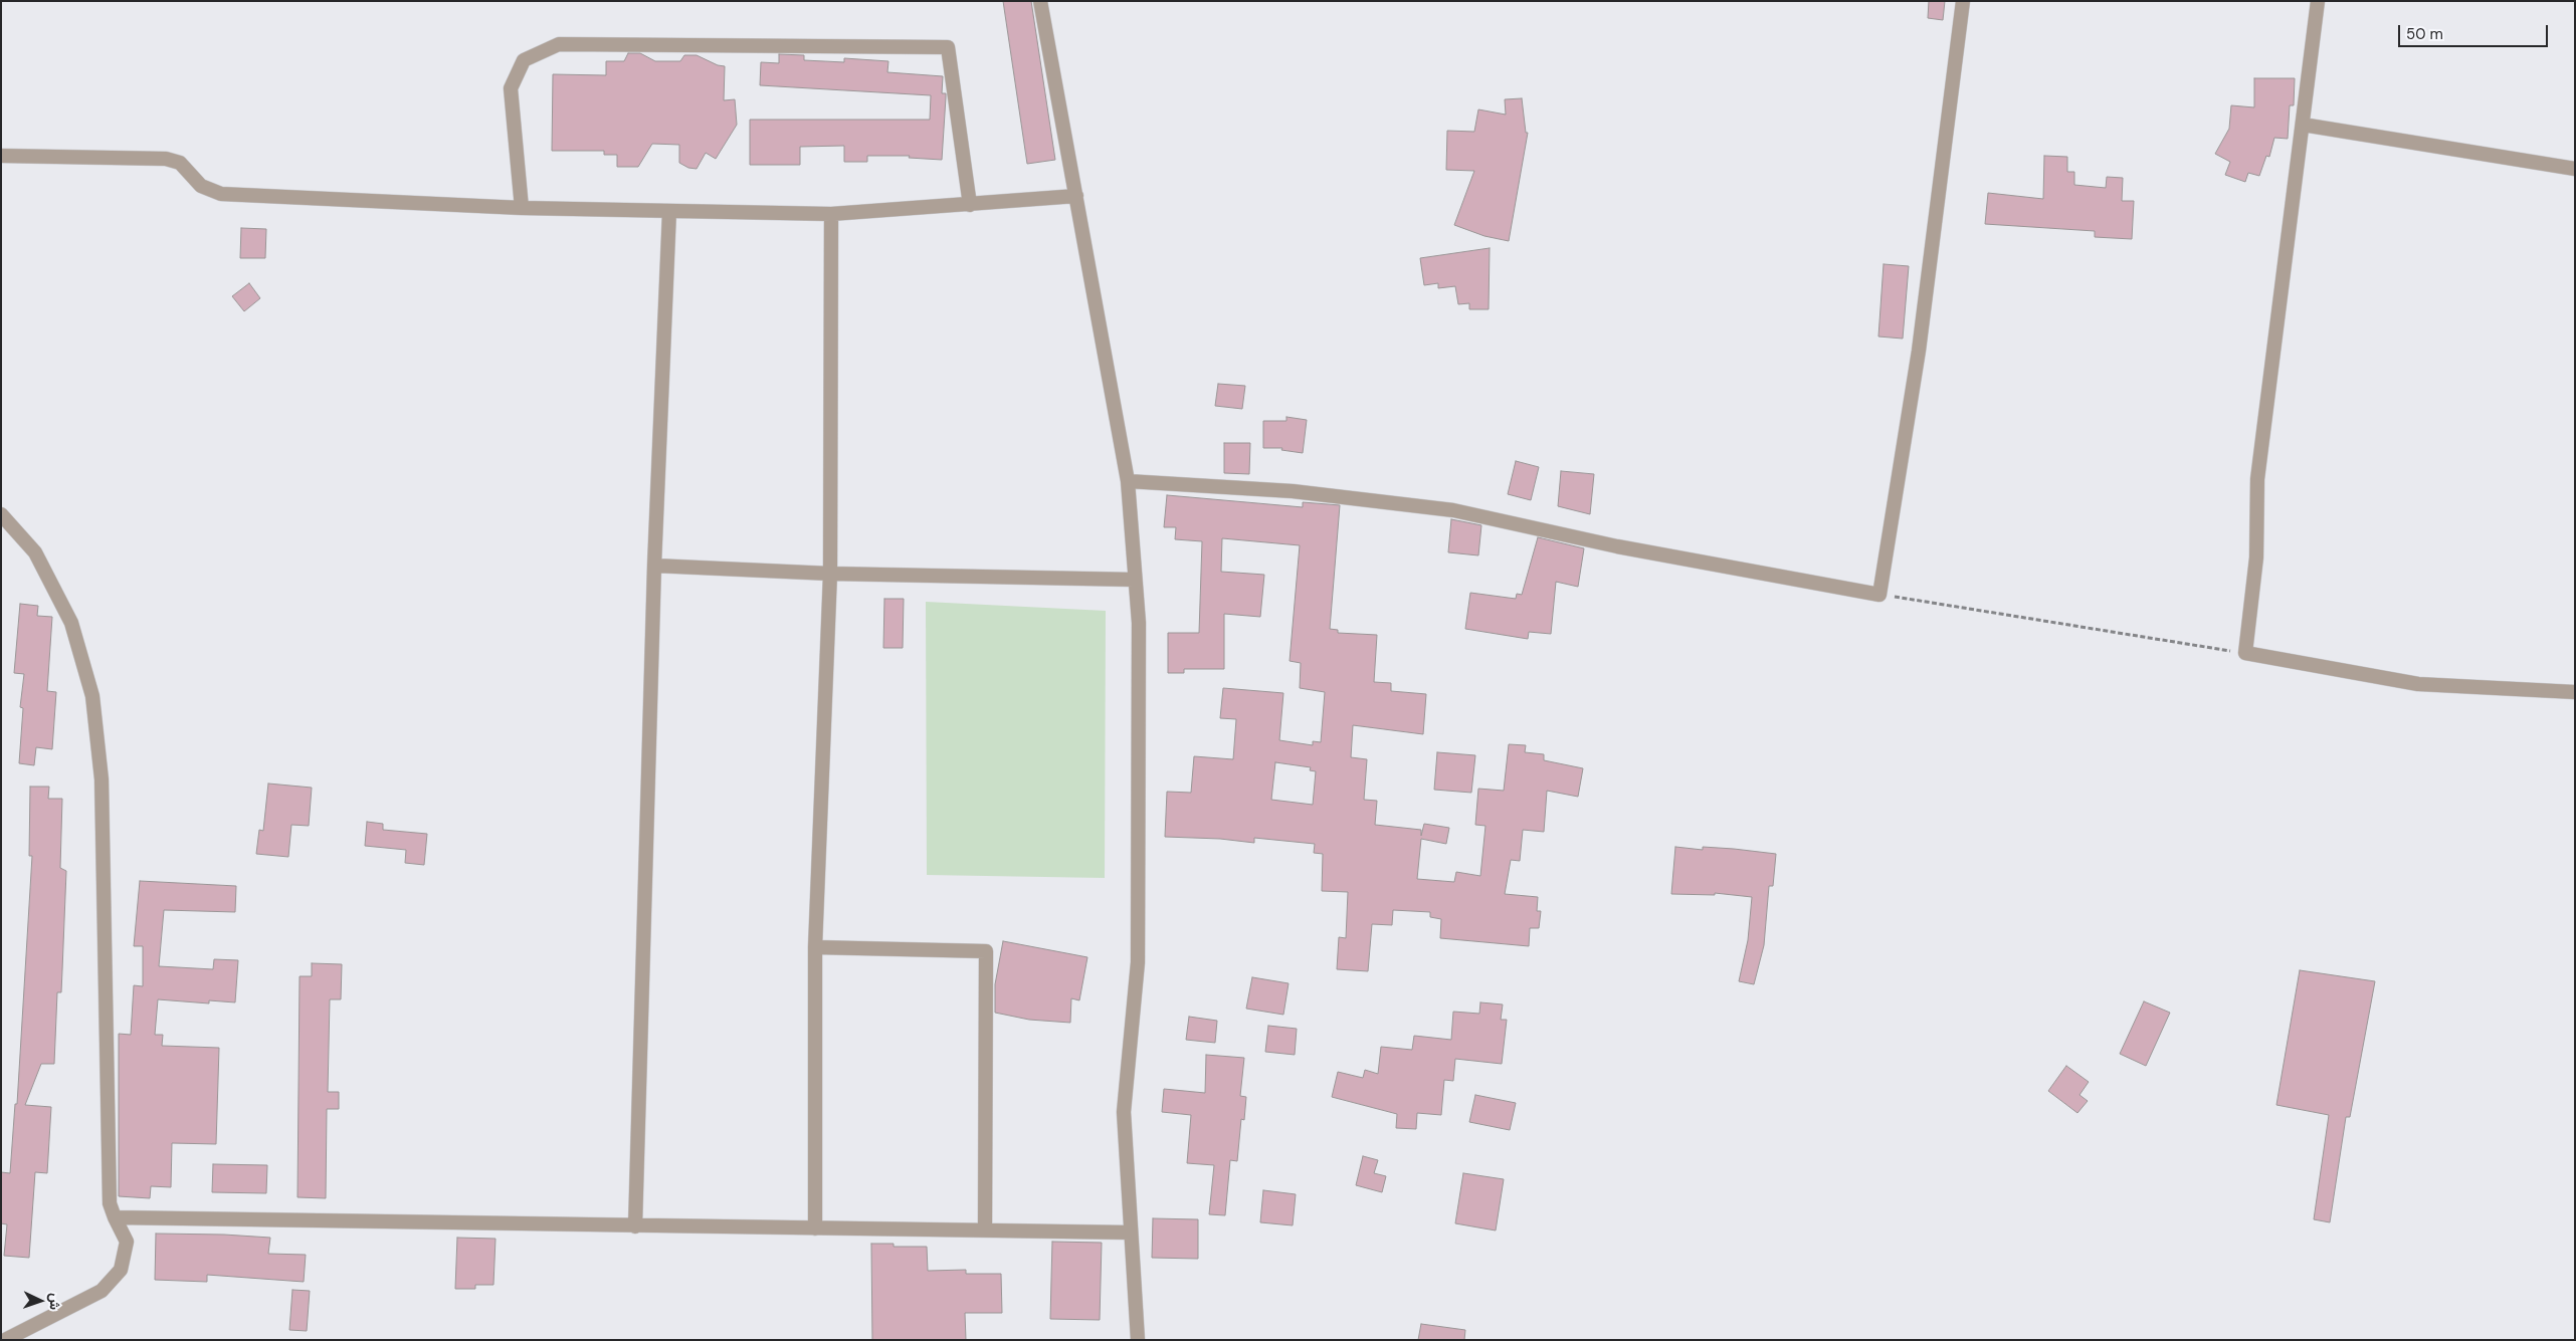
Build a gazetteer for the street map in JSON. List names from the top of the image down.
{
  "scale_bar": "50 m",
  "north": "right"
}
